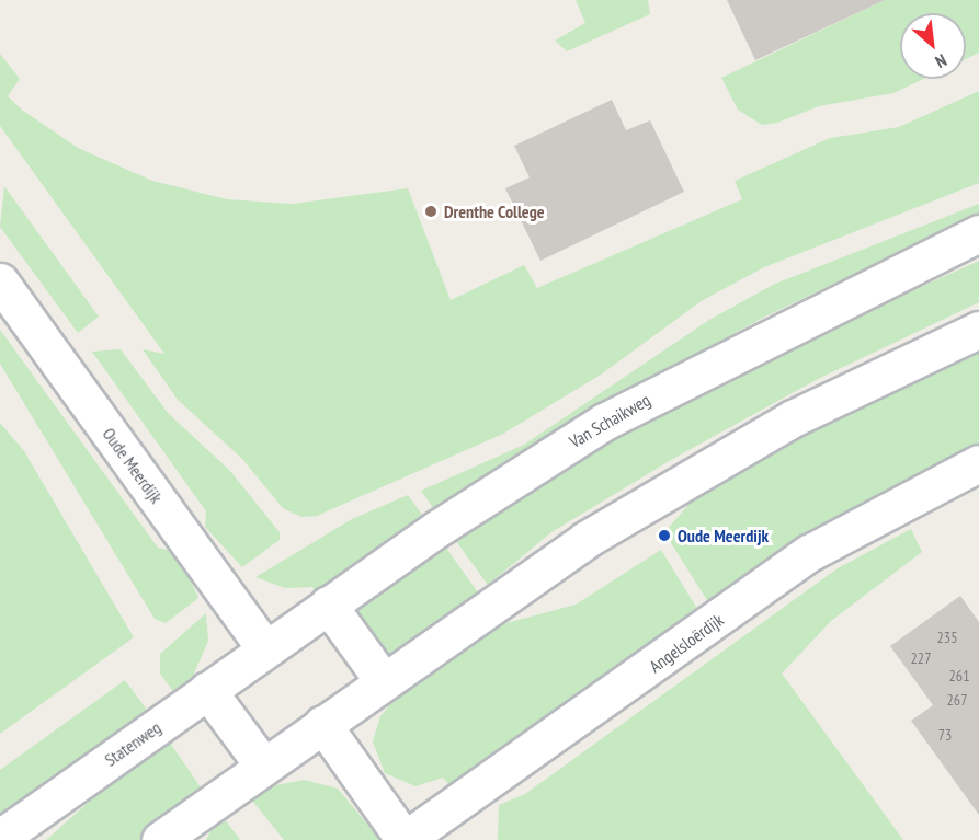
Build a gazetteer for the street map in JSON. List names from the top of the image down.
{
  "streets": {
    "street": [
      "Van Schaikweg",
      "Oude Meerdijk",
      "Angelsloërdijk",
      "Statenweg"
    ]
  },
  "crossings": [
    ["Van Schaikweg", "Oude Meerdijk"],
    ["Van Schaikweg", "Statenweg"],
    ["Oude Meerdijk", "Statenweg"]
  ],
  "places": ["Drenthe College", "Oude Meerdijk"],
  "house_numbers": [
    "235",
    "227",
    "261",
    "267",
    "73"
  ],
  "north": "bottom right"
}
